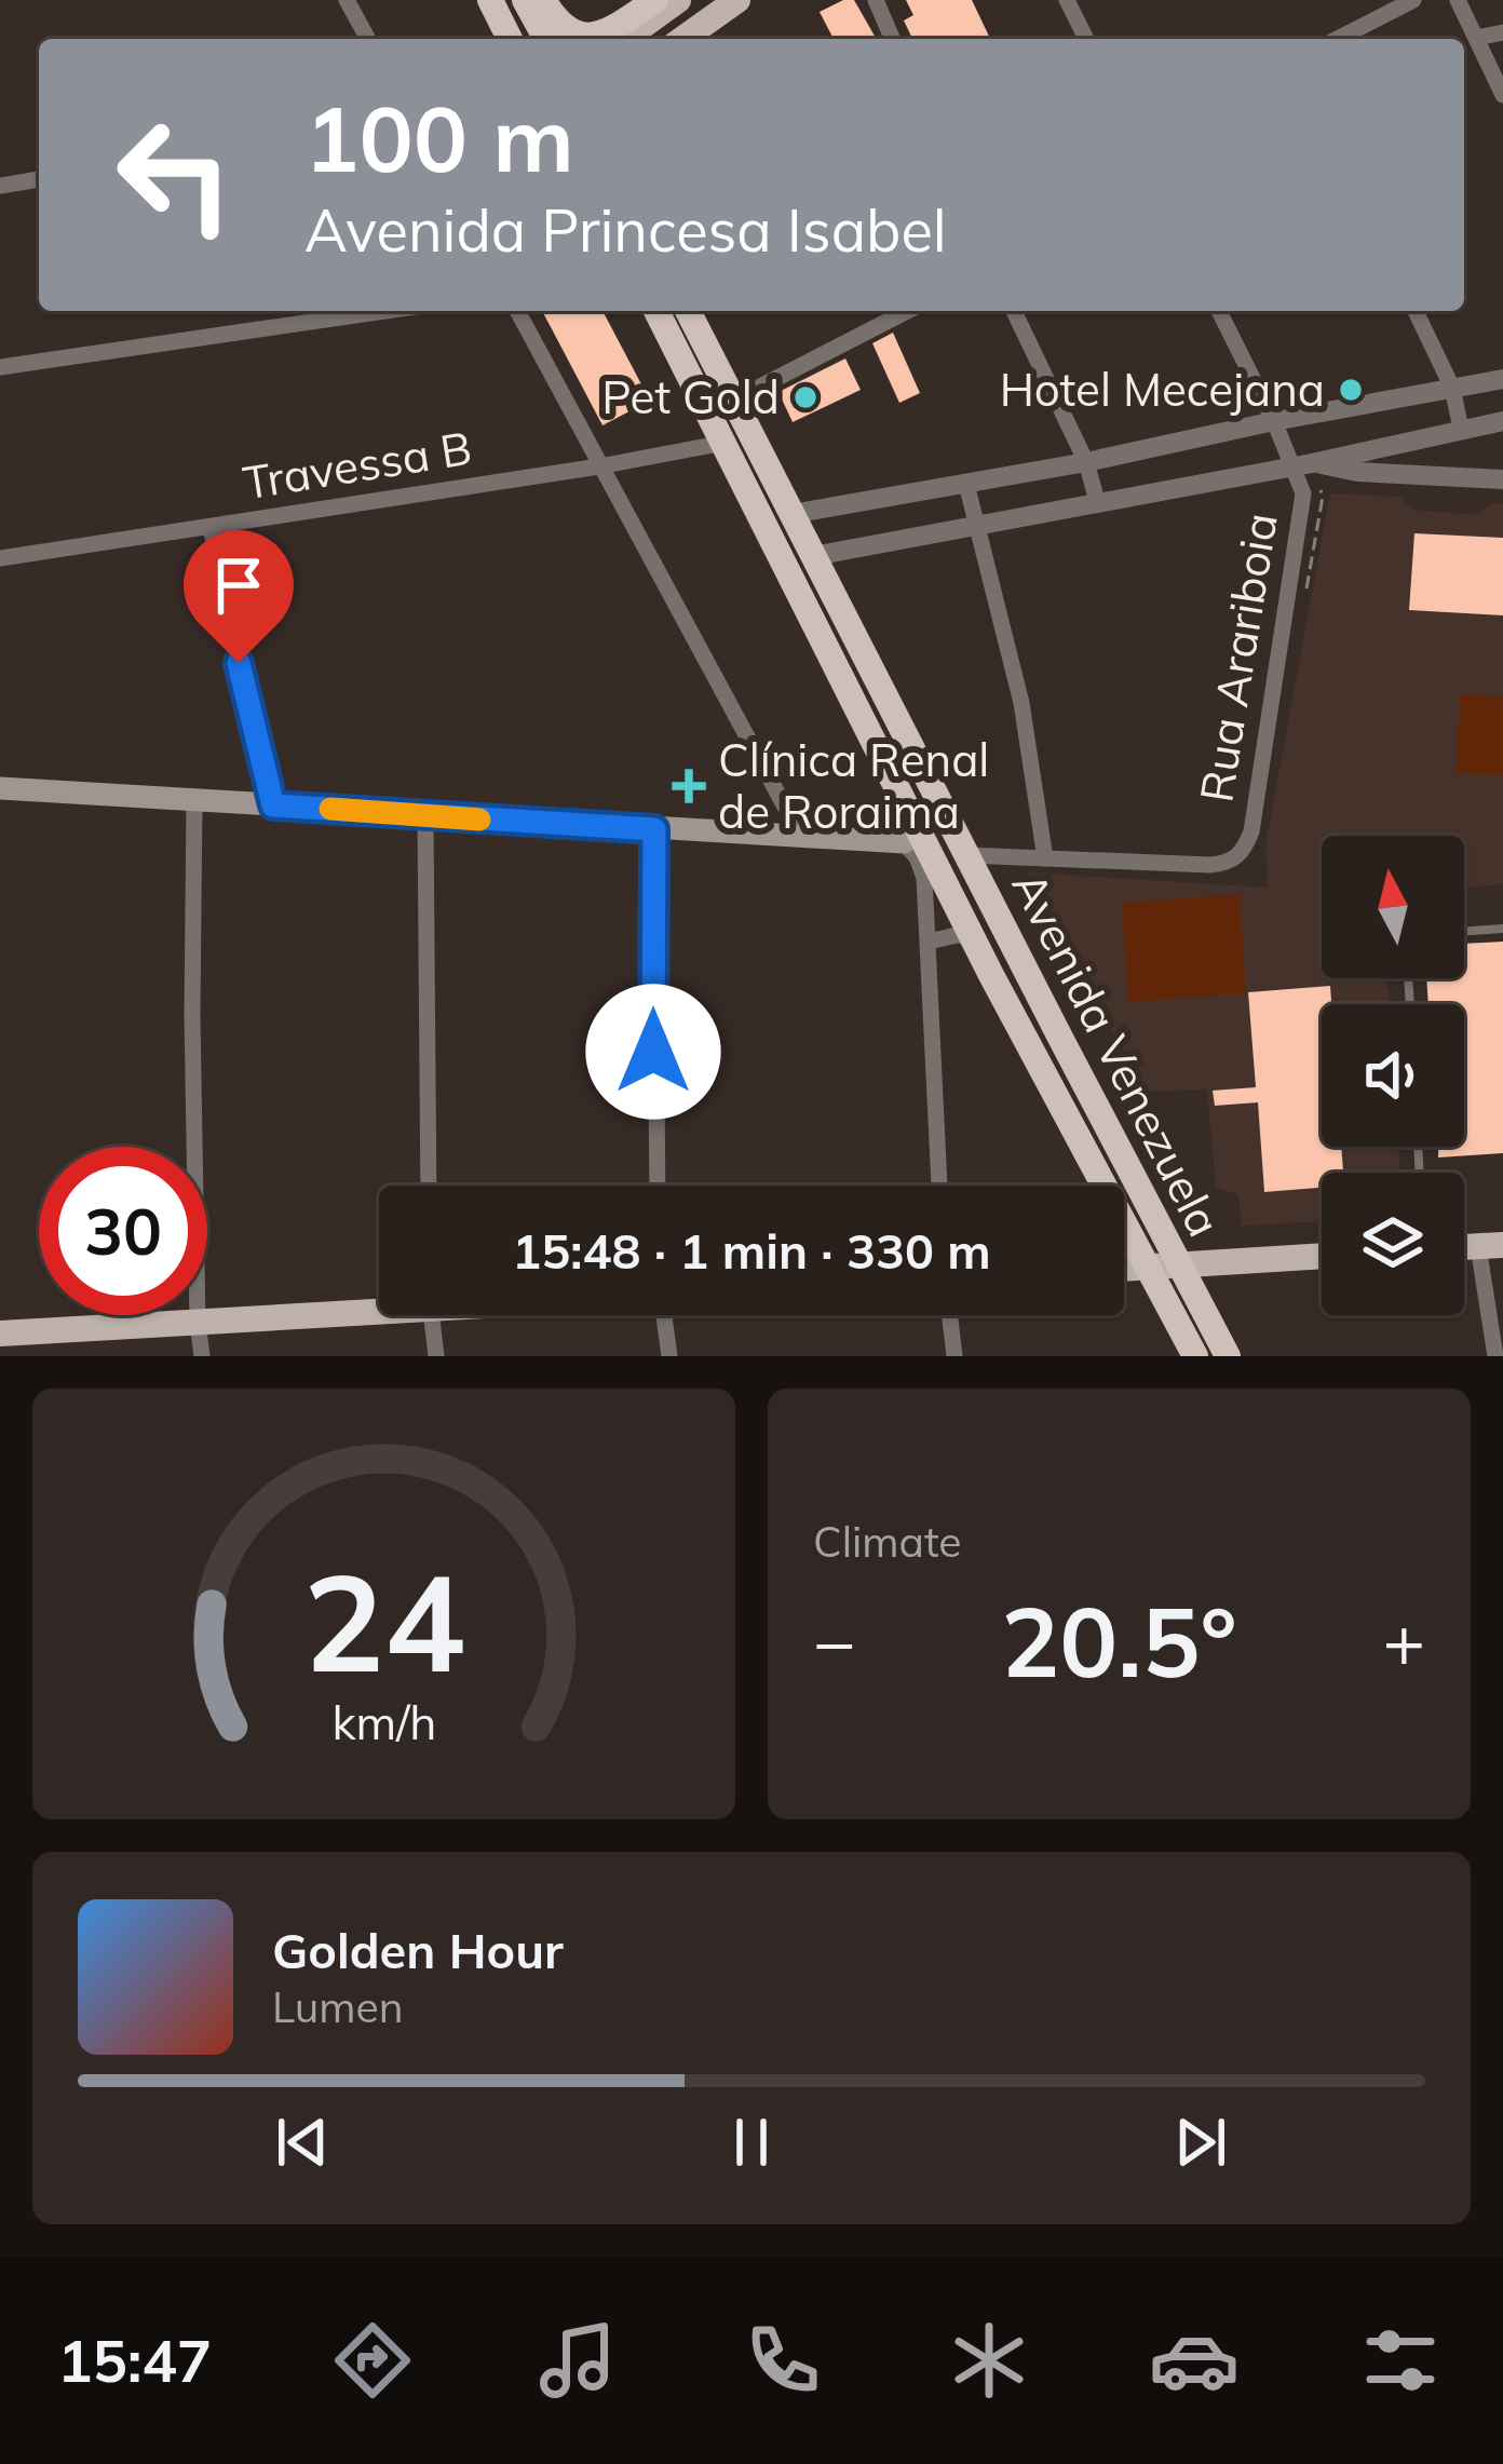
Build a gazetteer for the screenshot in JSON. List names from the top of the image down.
{
  "streets": {
    "highway": ["Avenida Venezuela"],
    "street": ["Travessa B", "Rua Arariboia"]
  },
  "crossings": [
    ["Travessa B", "Avenida Venezuela"]
  ],
  "places": {
    "other": ["Hotel Mecejana", "Pet Gold"],
    "health": ["Clínica Renal de Roraima"]
  },
  "north": "top",
  "page": {
    "turn": ["100 m", "Avenida Princesa Isabel"],
    "limit": "30",
    "trip": "15:48 · 1 min · 330 m",
    "tile": "Climate",
    "heat": ["−", "20.5°", "+"],
    "song": ["Golden Hour", "Lumen"],
    "tabs": "15:47",
    "gauge": ["24", "km/h"]
  }
}
